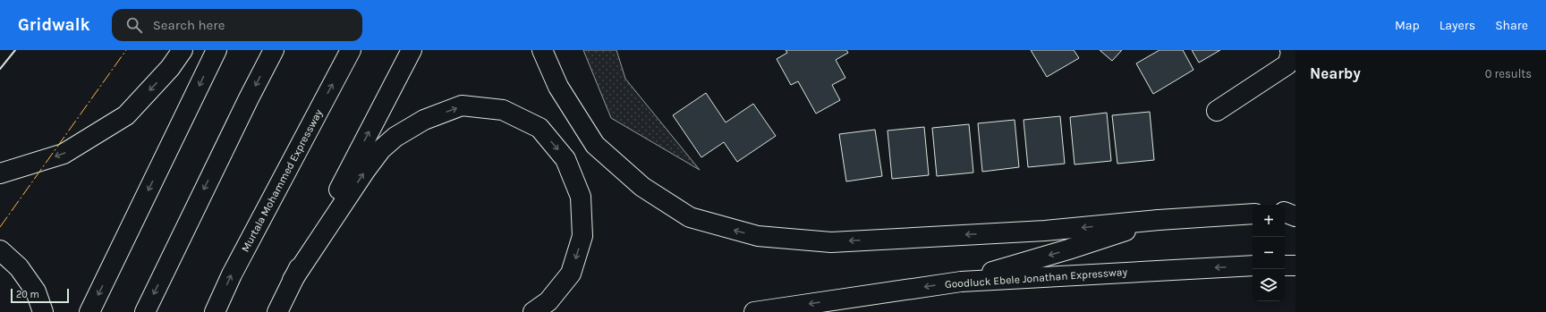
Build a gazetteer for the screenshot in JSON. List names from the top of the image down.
{
  "streets": {
    "main road": ["Murtala Mohammed Expressway", "Goodluck Ebele Jonathan Expressway"]
  },
  "scale_bar": "20 m",
  "page": {
    "header": "Gridwalk",
    "search": "Search here",
    "nav": ["Map", "Layers", "Share"],
    "heading": ["Nearby", "0 results"],
    "map_buttons": ["+", "−"],
    "scale": "20 m"
  }
}
